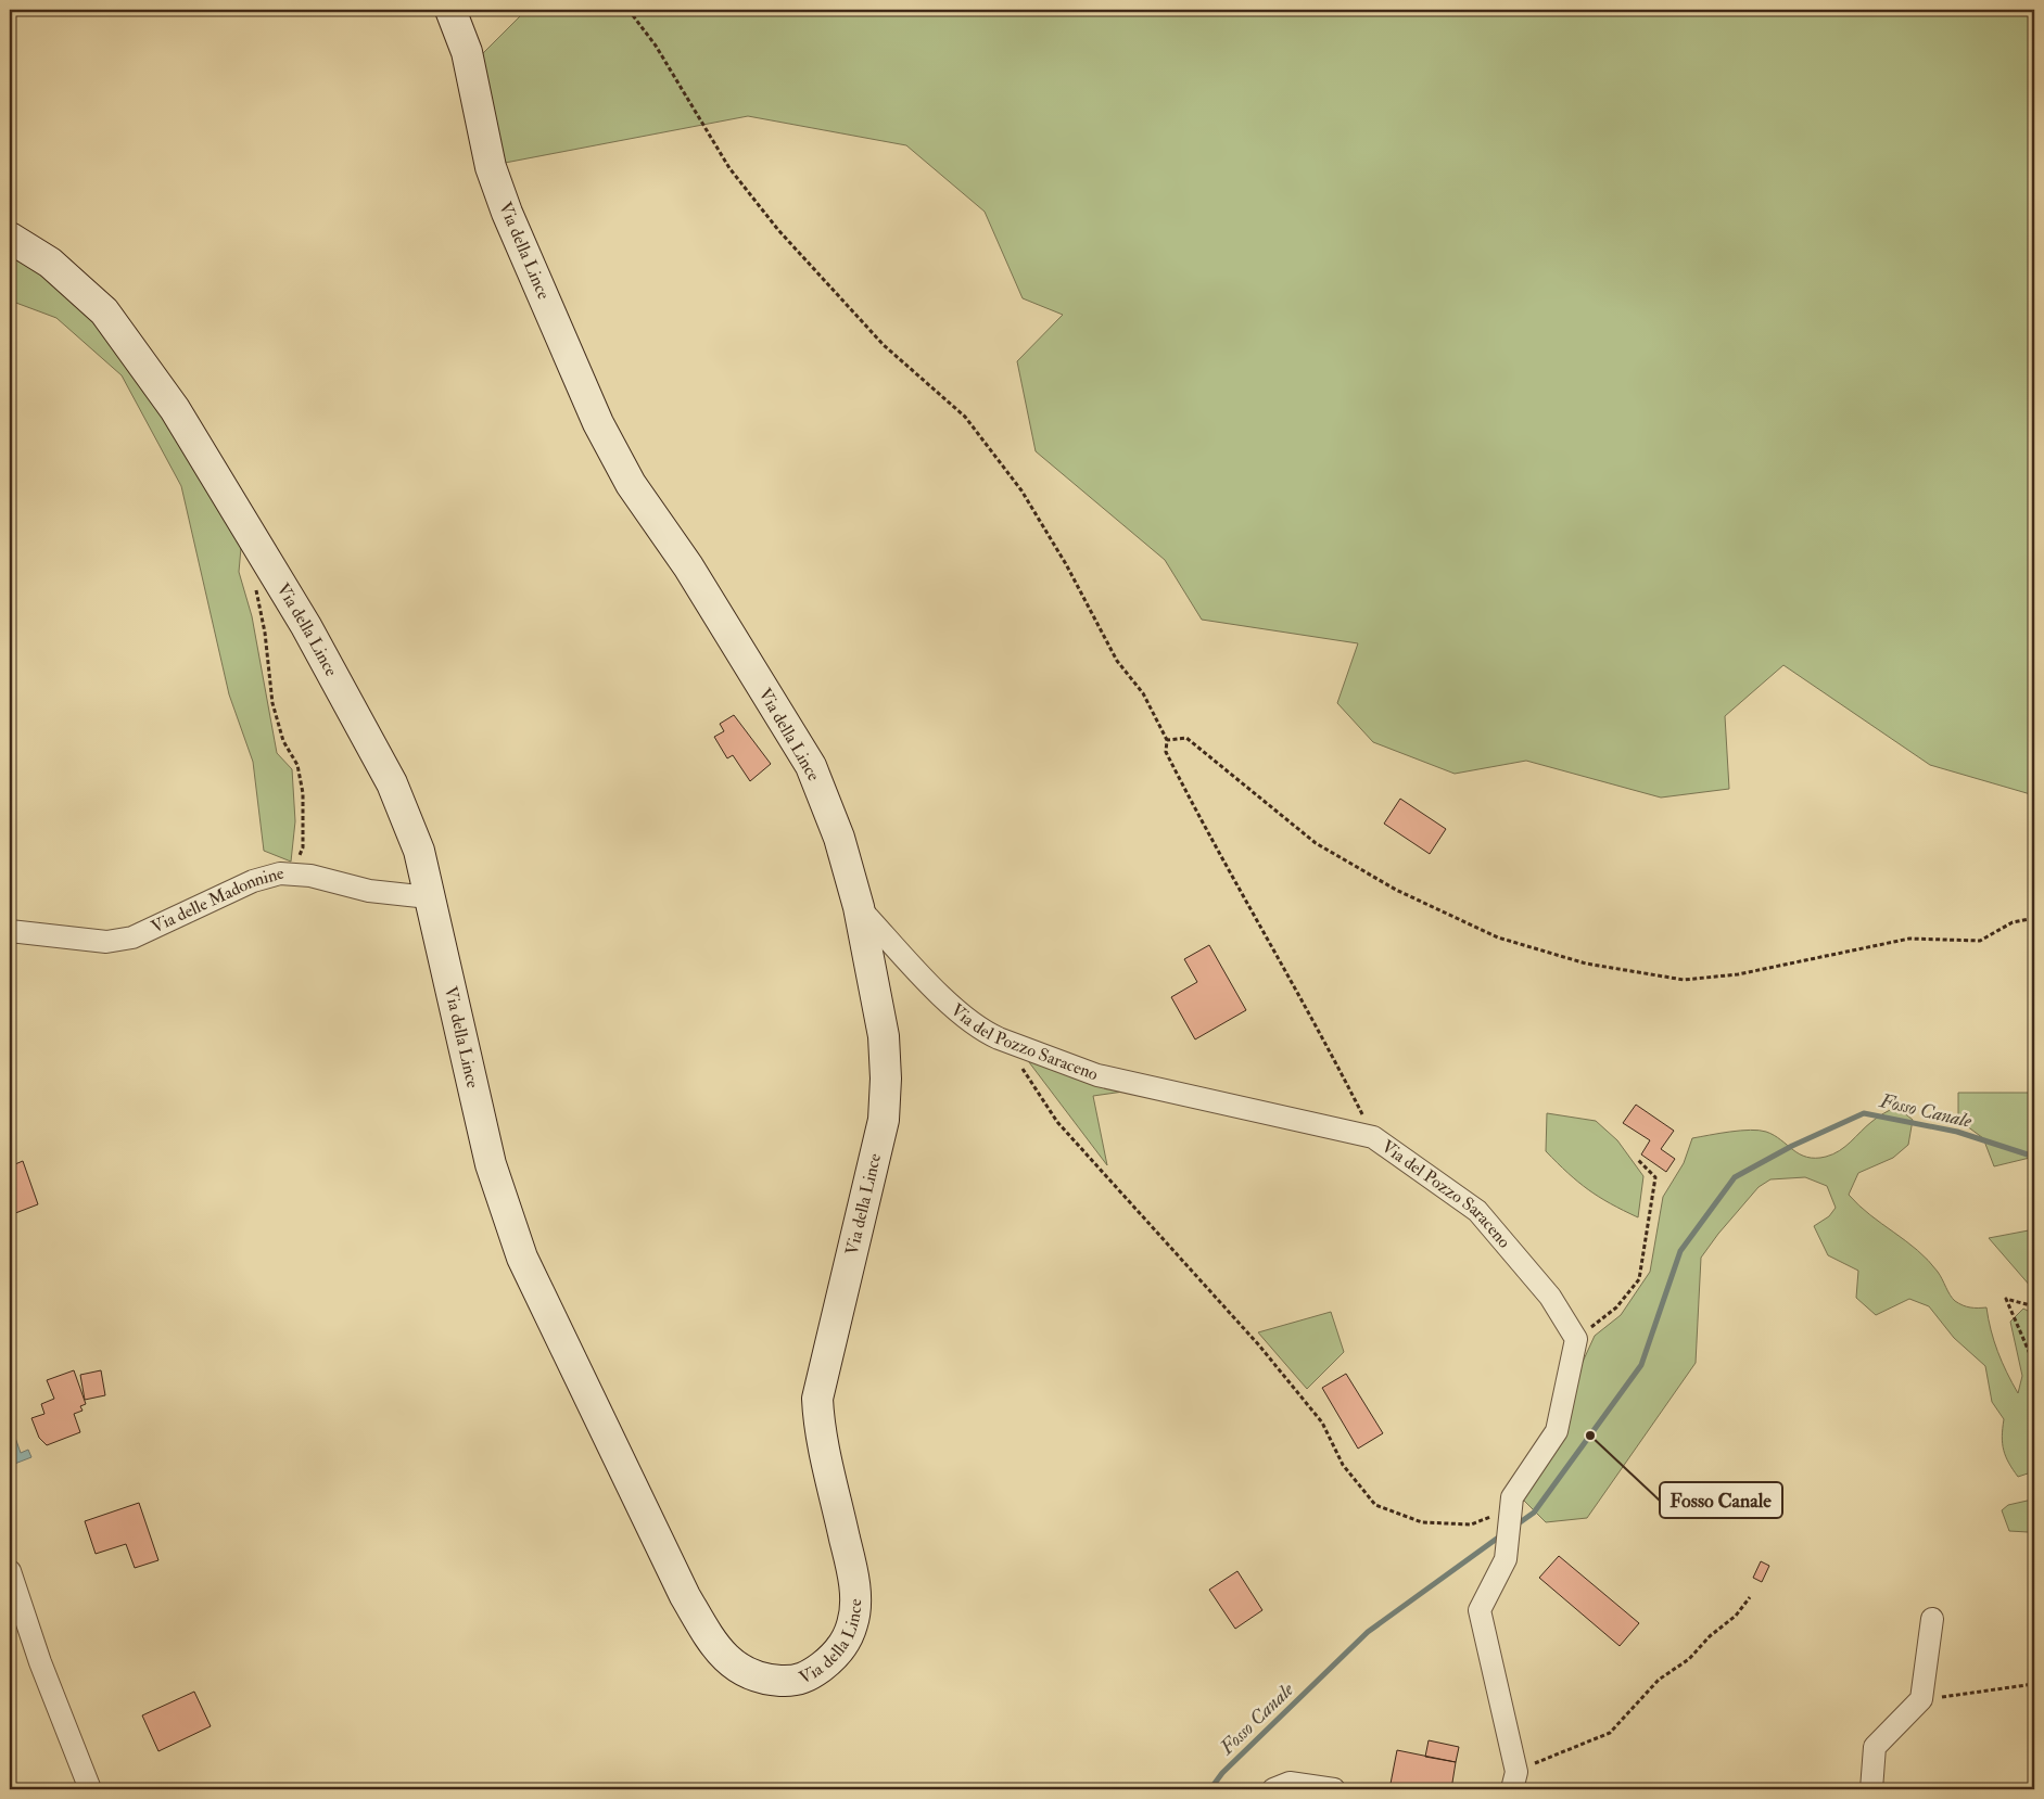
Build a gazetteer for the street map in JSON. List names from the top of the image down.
{
  "streets": {
    "street": ["Via della Lince", "Via delle Madonnine", "Via del Pozzo Saraceno"]
  },
  "crossings": [
    ["Via della Lince", "Via delle Madonnine"],
    ["Via della Lince", "Via del Pozzo Saraceno"]
  ],
  "water": ["Fosso Canale"],
  "places": ["Fosso Canale"]
}
